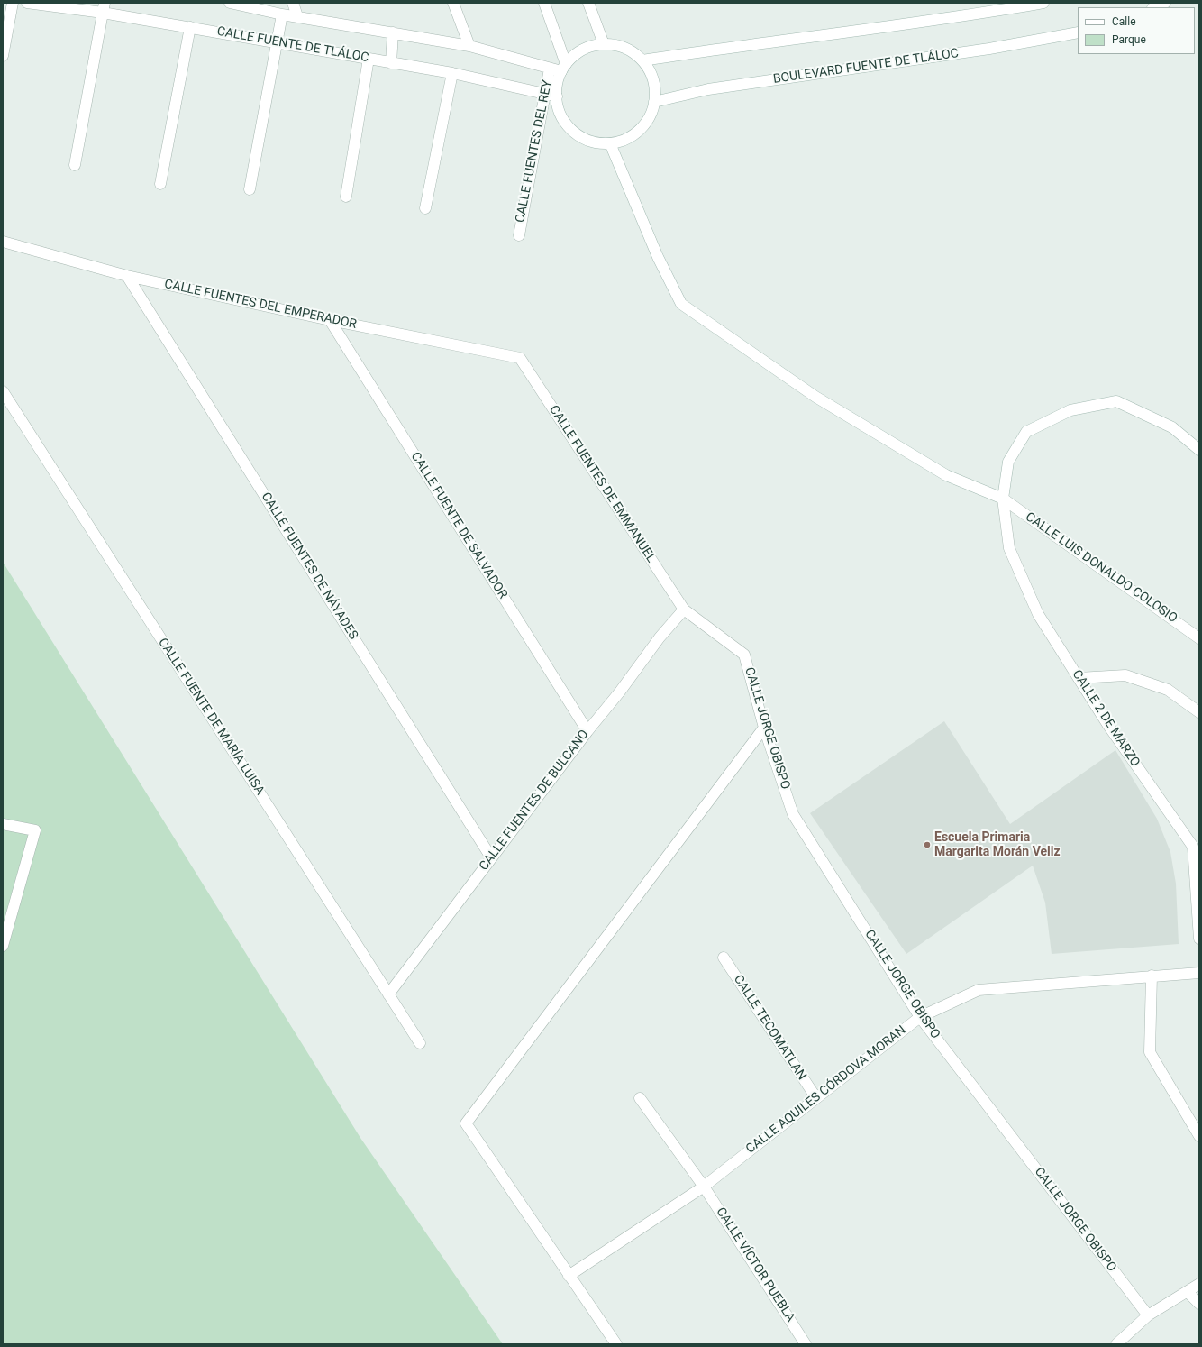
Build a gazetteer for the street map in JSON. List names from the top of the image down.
{
  "streets": {
    "street": [
      "CALLE FUENTE DE TLÁLOC",
      "BOULEVARD FUENTE DE TLÁLOC",
      "CALLE FUENTES DEL REY",
      "CALLE FUENTES DEL EMPERADOR",
      "CALLE FUENTES DE EMMANUEL",
      "CALLE FUENTE DE SALVADOR",
      "CALLE FUENTES DE NÁYADES",
      "CALLE LUIS DONALDO COLOSIO",
      "CALLE FUENTE DE MARÍA LUISA",
      "CALLE 2 DE MARZO",
      "CALLE JORGE OBISPO",
      "CALLE FUENTES DE BULCANO",
      "CALLE TECOMATLAN",
      "CALLE AQUILES CÓRDOVA MORAN",
      "CALLE VÍCTOR PUEBLA"
    ]
  },
  "crossings": [
    ["CALLE FUENTE DE TLÁLOC", "BOULEVARD FUENTE DE TLÁLOC"],
    ["CALLE FUENTE DE TLÁLOC", "CALLE FUENTES DEL REY"],
    ["CALLE FUENTE DE TLÁLOC", "CALLE LUIS DONALDO COLOSIO"],
    ["BOULEVARD FUENTE DE TLÁLOC", "CALLE LUIS DONALDO COLOSIO"],
    ["CALLE FUENTES DEL EMPERADOR", "CALLE FUENTES DE EMMANUEL"],
    ["CALLE FUENTES DEL EMPERADOR", "CALLE FUENTE DE SALVADOR"],
    ["CALLE FUENTES DEL EMPERADOR", "CALLE FUENTES DE NÁYADES"],
    ["CALLE FUENTES DE EMMANUEL", "CALLE JORGE OBISPO"],
    ["CALLE FUENTES DE EMMANUEL", "CALLE FUENTES DE BULCANO"],
    ["CALLE FUENTE DE SALVADOR", "CALLE FUENTES DE BULCANO"],
    ["CALLE FUENTES DE NÁYADES", "CALLE FUENTES DE BULCANO"],
    ["CALLE LUIS DONALDO COLOSIO", "CALLE 2 DE MARZO"],
    ["CALLE FUENTE DE MARÍA LUISA", "CALLE FUENTES DE BULCANO"],
    ["CALLE JORGE OBISPO", "CALLE FUENTES DE BULCANO"],
    ["CALLE JORGE OBISPO", "CALLE AQUILES CÓRDOVA MORAN"],
    ["CALLE TECOMATLAN", "CALLE AQUILES CÓRDOVA MORAN"],
    ["CALLE AQUILES CÓRDOVA MORAN", "CALLE VÍCTOR PUEBLA"]
  ],
  "places": ["Escuela Primaria Margarita Morán Veliz"],
  "legend": ["Calle", "Parque"]
}
